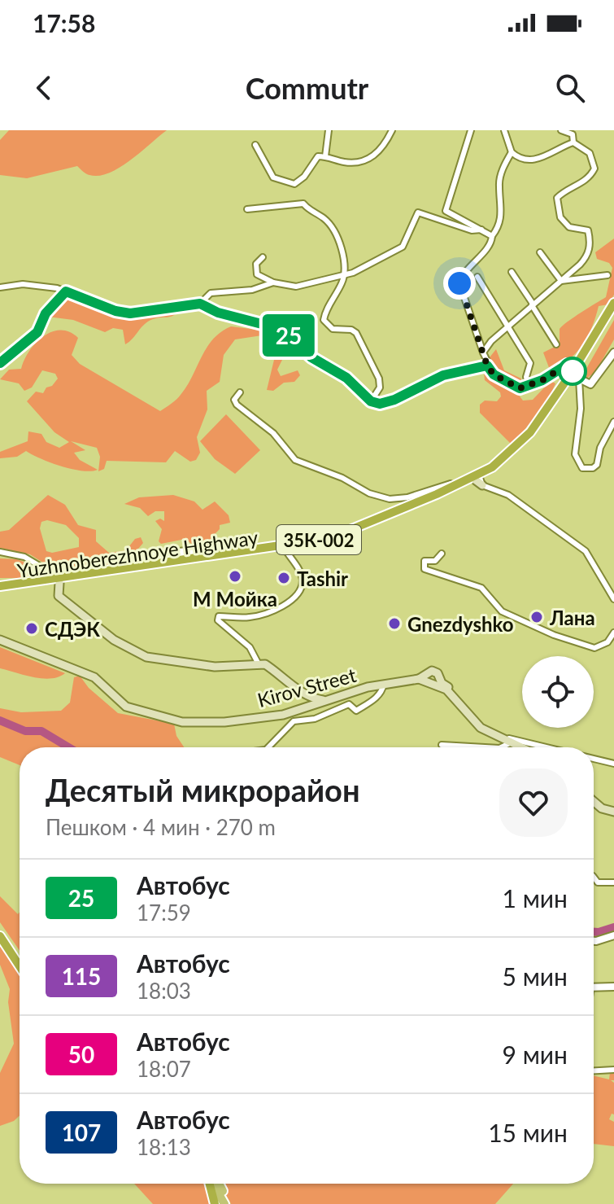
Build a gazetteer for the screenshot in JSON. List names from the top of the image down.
{
  "streets": {
    "highway": ["35К-002", "Yuzhnoberezhnoye Highway"],
    "main road": ["Kirov Street"]
  },
  "crossings": [
    ["35К-002", "Yuzhnoberezhnoye Highway"]
  ],
  "places": [
    "М Мойка",
    "Tashir",
    "Лана",
    "Gnezdyshko",
    "СДЭК"
  ],
  "lines": ["bus line 25"],
  "page": {
    "status": "17:58",
    "header": "Commutr",
    "on_map": "25",
    "heading": ["Десятый микрорайон", "Пешком · 4 мин · 270 m"],
    "list": [
      {
        "mark": "25",
        "name": "Автобус",
        "note": "17:59",
        "value": "1 мин"
      },
      {
        "mark": "115",
        "name": "Автобус",
        "note": "18:03",
        "value": "5 мин"
      },
      {
        "mark": "50",
        "name": "Автобус",
        "note": "18:07",
        "value": "9 мин"
      },
      {
        "mark": "107",
        "name": "Автобус",
        "note": "18:13",
        "value": "15 мин"
      }
    ]
  }
}
